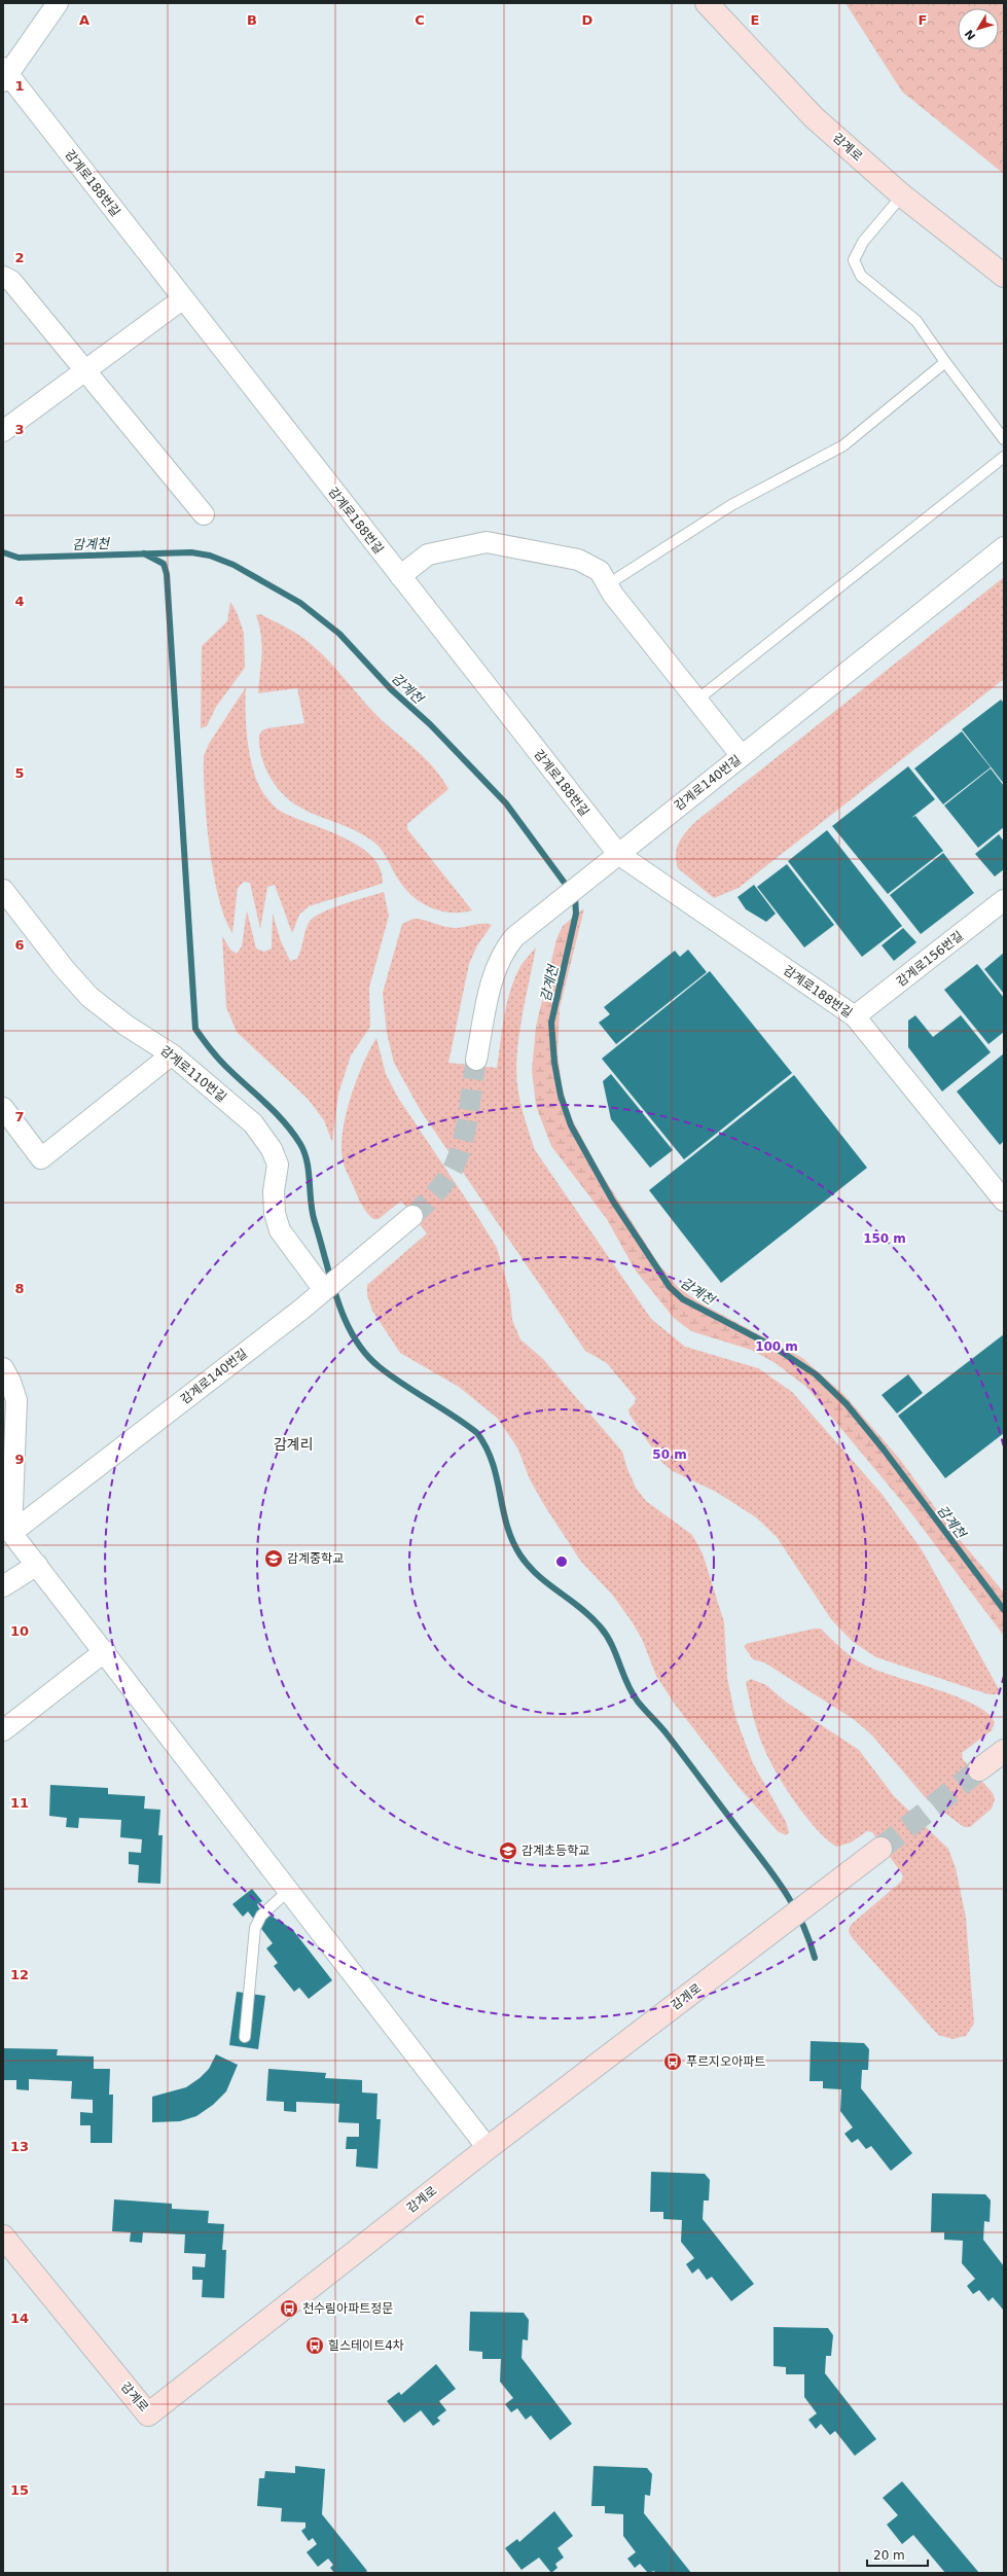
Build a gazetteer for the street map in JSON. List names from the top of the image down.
{
  "streets": {
    "main road": ["감계로"],
    "street": [
      "감계로188번길",
      "감계로140번길",
      "감계로156번길",
      "감계로110번길"
    ]
  },
  "crossings": [
    ["감계로188번길", "감계로140번길"],
    ["감계로188번길", "감계로156번길"],
    ["감계로140번길", "감계로110번길"]
  ],
  "districts": ["감계리"],
  "water": ["감계천"],
  "places": {
    "school or university": ["감계중학교", "감계초등학교"],
    "bus stop": ["푸르지오아파트", "천수림아파트정문", "힐스테이트4차"]
  },
  "scale_bar": "20 m",
  "north": "bottom left",
  "grid": {
    "columns": [
      "A",
      "B",
      "C",
      "D",
      "E",
      "F"
    ],
    "rows": [
      "1",
      "2",
      "3",
      "4",
      "5",
      "6",
      "7",
      "8",
      "9",
      "10",
      "11",
      "12",
      "13",
      "14",
      "15"
    ]
  },
  "rings": ["150 m", "100 m", "50 m"]
}
